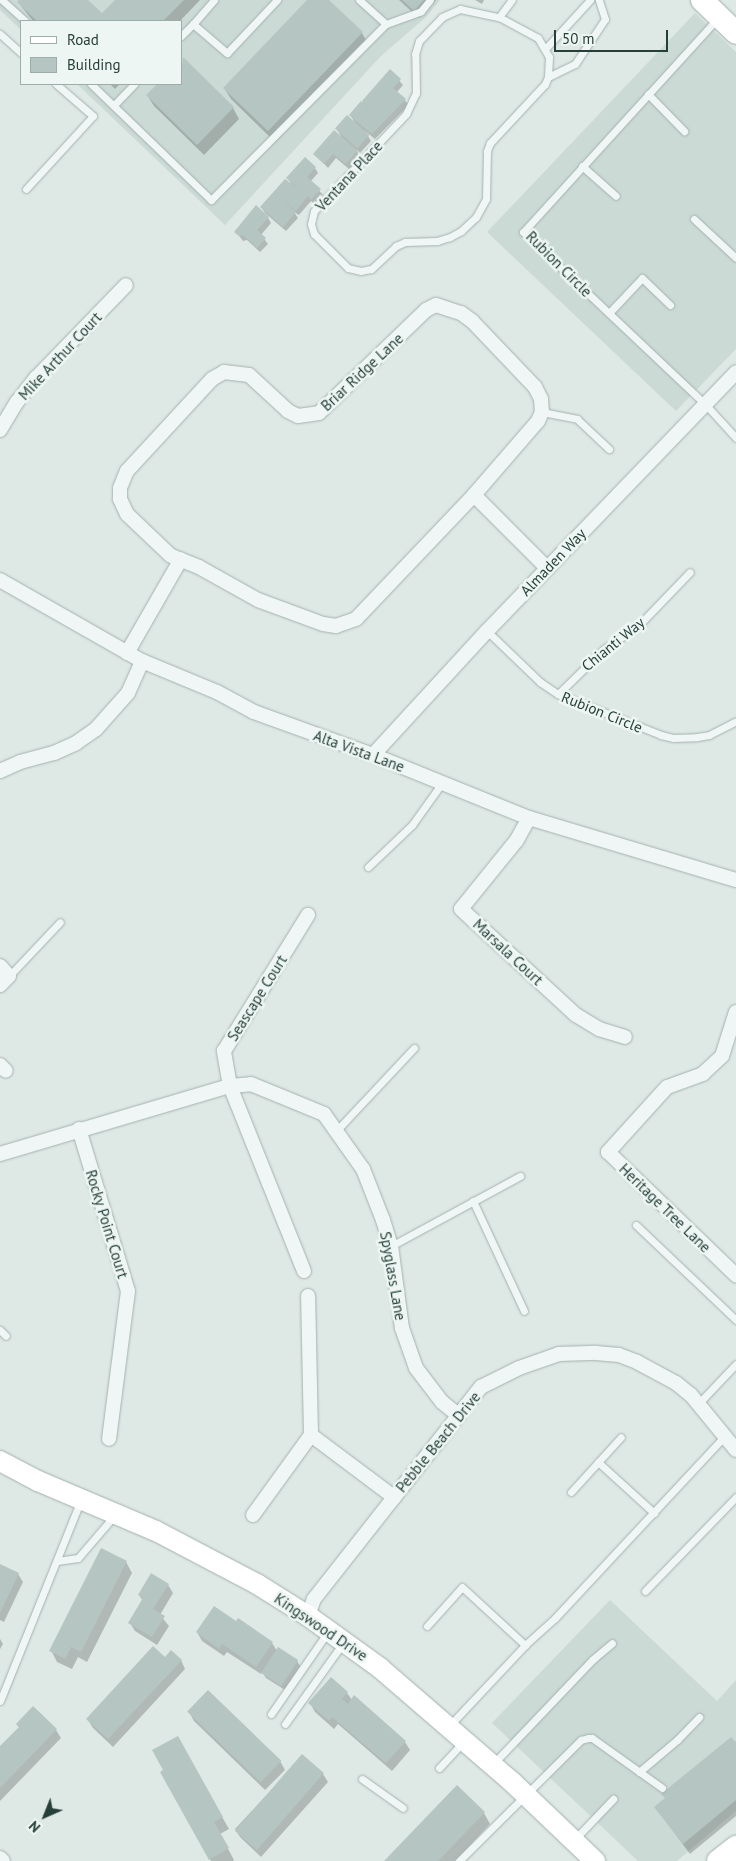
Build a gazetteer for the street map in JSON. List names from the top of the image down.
{
  "streets": {
    "street": [
      "Mike Arthur Court",
      "Briar Ridge Lane",
      "Almaden Way",
      "Alta Vista Lane",
      "Marsala Court",
      "Seascape Court",
      "Heritage Tree Lane",
      "Rocky Point Court",
      "Spyglass Lane",
      "Pebble Beach Drive",
      "Kingswood Drive"
    ],
    "lane": ["Ventana Place", "Rubion Circle", "Chianti Way"]
  },
  "crossings": [
    ["Rubion Circle", "Almaden Way"],
    ["Rubion Circle", "Chianti Way"],
    ["Almaden Way", "Alta Vista Lane"],
    ["Alta Vista Lane", "Marsala Court"],
    ["Seascape Court", "Spyglass Lane"],
    ["Rocky Point Court", "Spyglass Lane"],
    ["Spyglass Lane", "Pebble Beach Drive"],
    ["Pebble Beach Drive", "Kingswood Drive"]
  ],
  "legend": ["Road", "Building"],
  "scale_bar": "50 m",
  "north": "bottom left"
}
